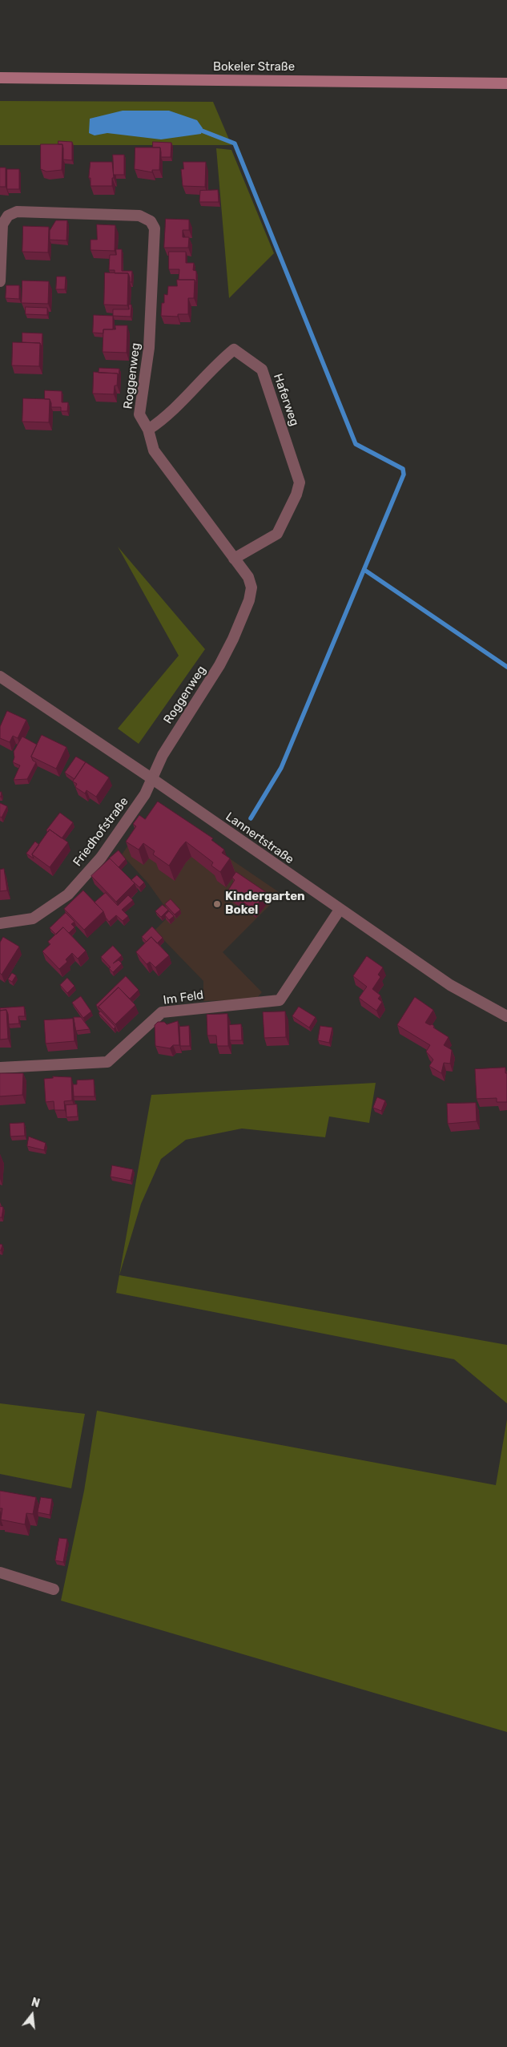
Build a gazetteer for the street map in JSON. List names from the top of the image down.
{
  "streets": {
    "main road": ["Bokeler Straße"],
    "street": [
      "Roggenweg",
      "Haferweg",
      "Friedhofstraße",
      "Lannertstraße",
      "Im Feld"
    ]
  },
  "crossings": [
    ["Roggenweg", "Haferweg"],
    ["Roggenweg", "Friedhofstraße"],
    ["Roggenweg", "Lannertstraße"],
    ["Friedhofstraße", "Lannertstraße"],
    ["Lannertstraße", "Im Feld"]
  ],
  "places": ["Kindergarten Bokel"],
  "north": "top"
}
